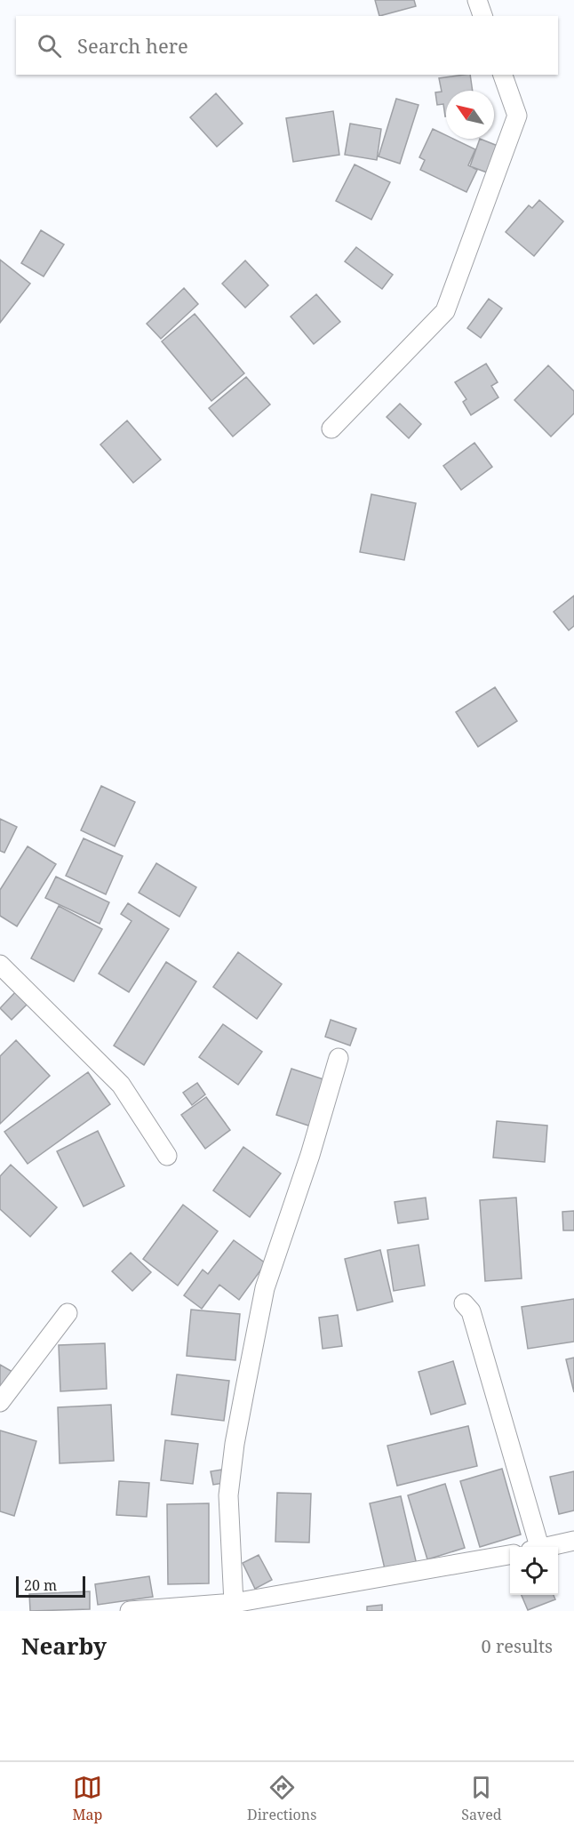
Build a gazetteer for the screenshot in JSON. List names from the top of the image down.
{
  "scale_bar": "20 m",
  "north": "top left",
  "page": {
    "search": "Search here",
    "scale": "20 m",
    "heading": ["Nearby", "0 results"],
    "nav": ["Map", "Directions", "Saved"]
  }
}
